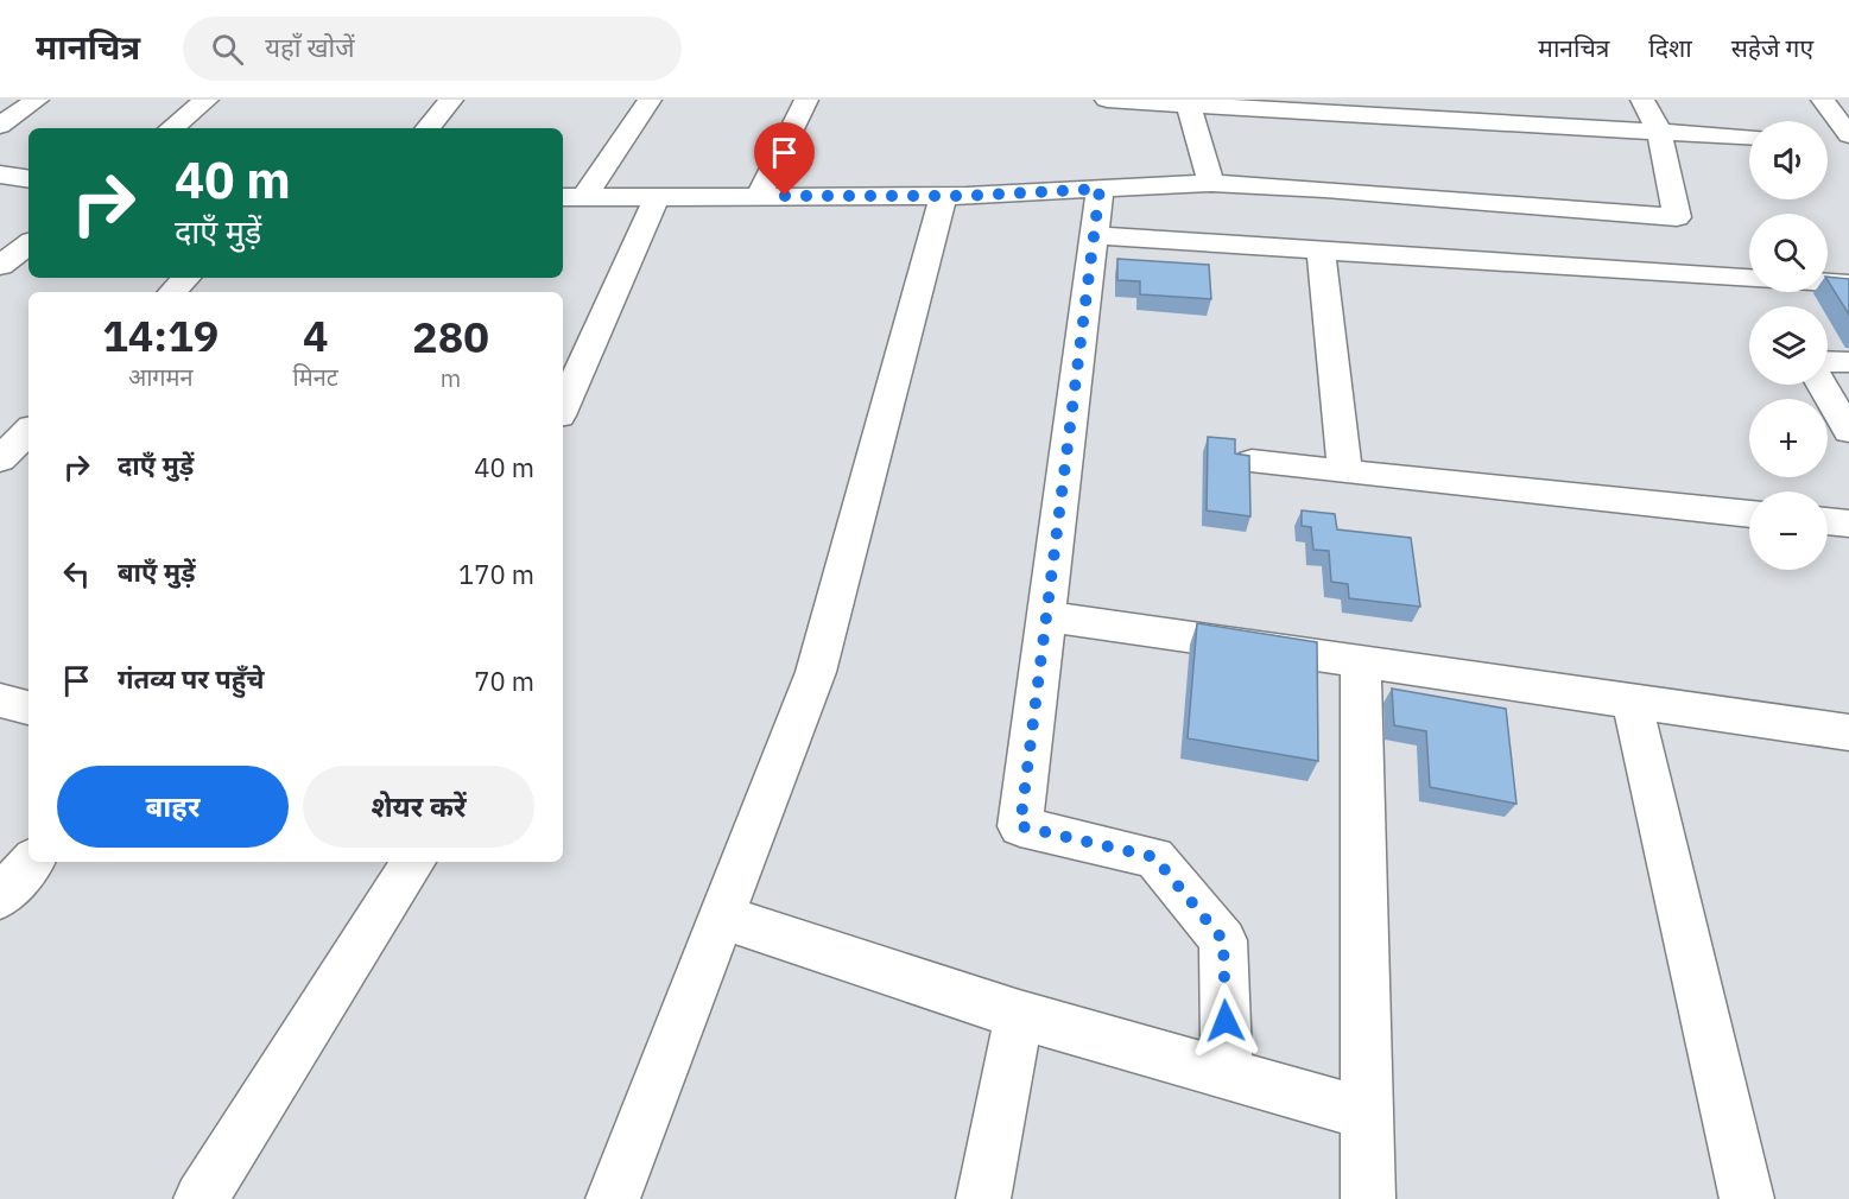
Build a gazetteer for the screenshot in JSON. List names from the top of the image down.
{
  "page": {
    "header": "मानचित्र",
    "search": "यहाँ खोजें",
    "nav": ["मानचित्र", "दिशा", "सहेजे गए"],
    "map_buttons": ["+", "−"],
    "turn": ["40 m", "दाएँ मुड़ें"],
    "eta": [
      "14:19",
      "आगमन",
      "4",
      "मिनट",
      "280",
      "m"
    ],
    "list": [
      {
        "name": "दाएँ मुड़ें",
        "value": "40 m"
      },
      {
        "name": "बाएँ मुड़ें",
        "value": "170 m"
      },
      {
        "name": "गंतव्य पर पहुँचे",
        "value": "70 m"
      }
    ],
    "buttons": ["बाहर", "शेयर करें"]
  }
}
